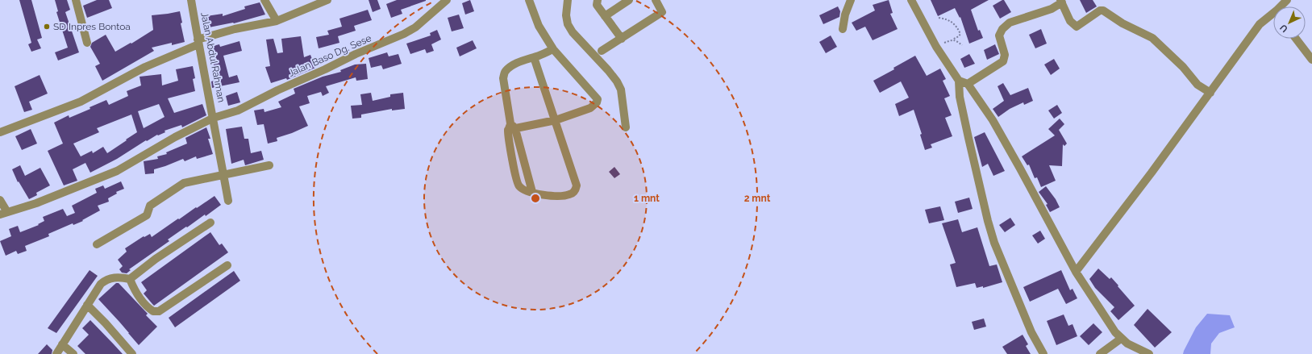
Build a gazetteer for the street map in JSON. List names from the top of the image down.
{
  "streets": {
    "street": ["Jalan Baso Dg. Sese", "Jalan Abdul Rahman"]
  },
  "crossings": [
    ["Jalan Baso Dg. Sese", "Jalan Abdul Rahman"]
  ],
  "places": ["SD Inpres Bontoa"],
  "north": "bottom left",
  "rings": ["1 mnt", "2 mnt"]
}
